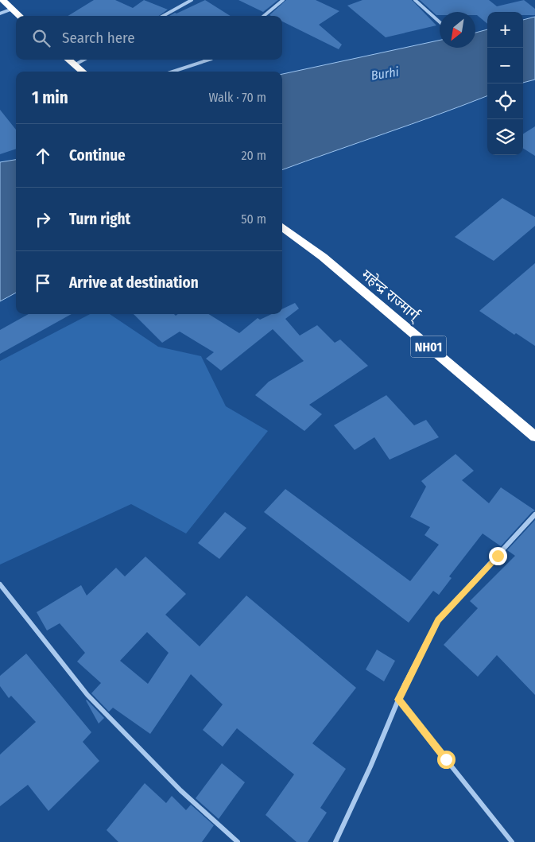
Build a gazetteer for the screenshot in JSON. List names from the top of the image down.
{
  "streets": {
    "highway": ["महेन्द्र राज्मार्ग्", "NH01"]
  },
  "water": ["Burhi"],
  "north": "bottom left",
  "page": {
    "map_buttons": ["+", "−"],
    "search": "Search here",
    "heading": ["1 min", "Walk · 70 m"],
    "list": [
      ["Continue", "20 m"],
      ["Turn right", "50 m"],
      "Arrive at destination"
    ]
  }
}
